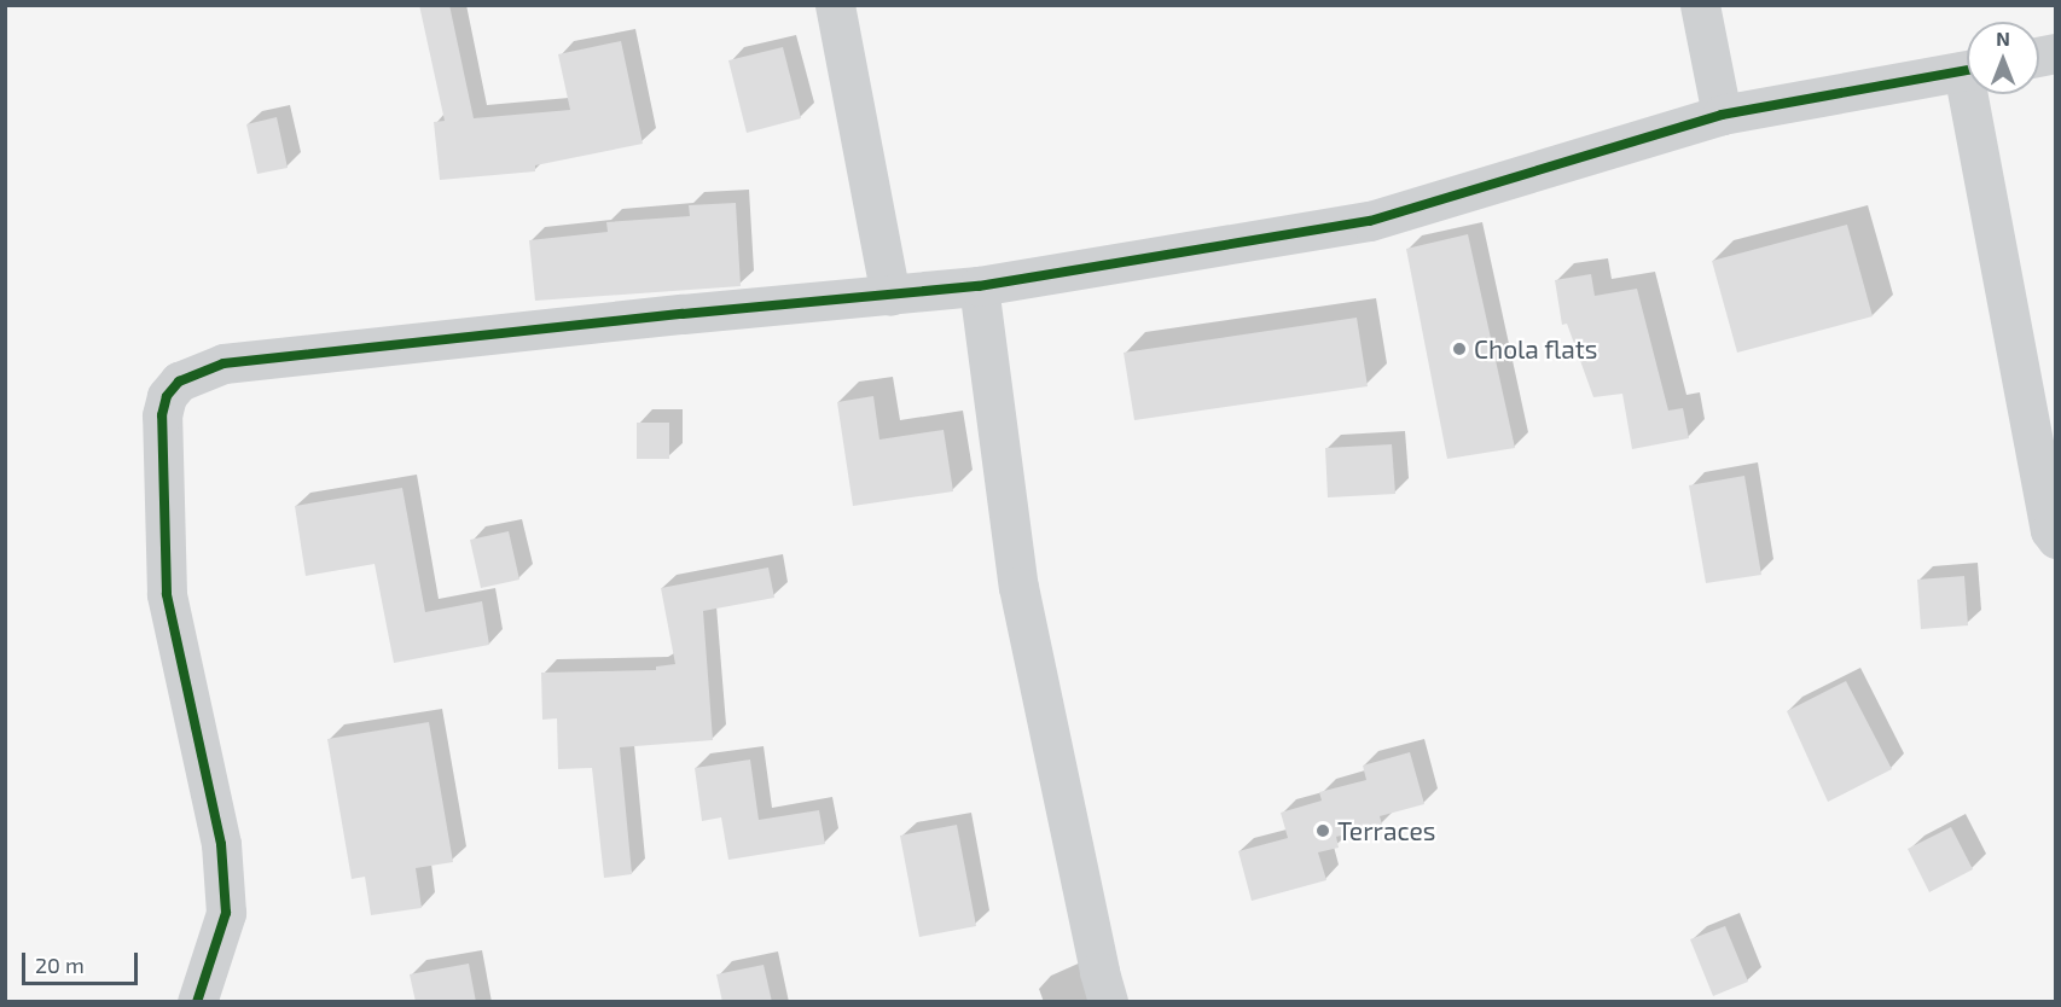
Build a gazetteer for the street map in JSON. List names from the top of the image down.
{
  "places": ["Chola flats", "Terraces"],
  "scale_bar": "20 m",
  "north": "top"
}
